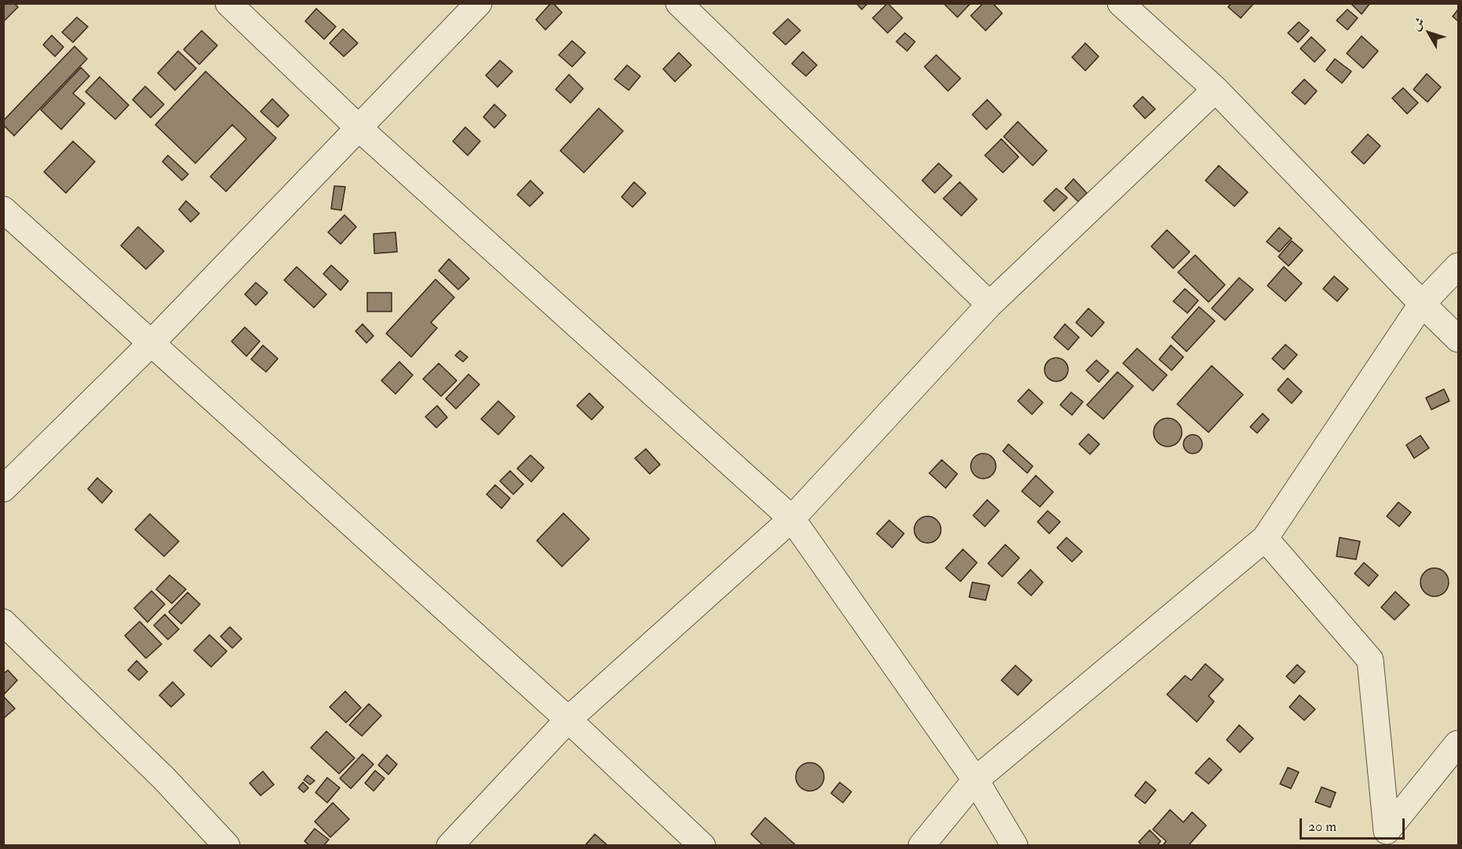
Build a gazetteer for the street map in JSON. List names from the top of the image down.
{
  "scale_bar": "20 m",
  "north": "top left"
}
